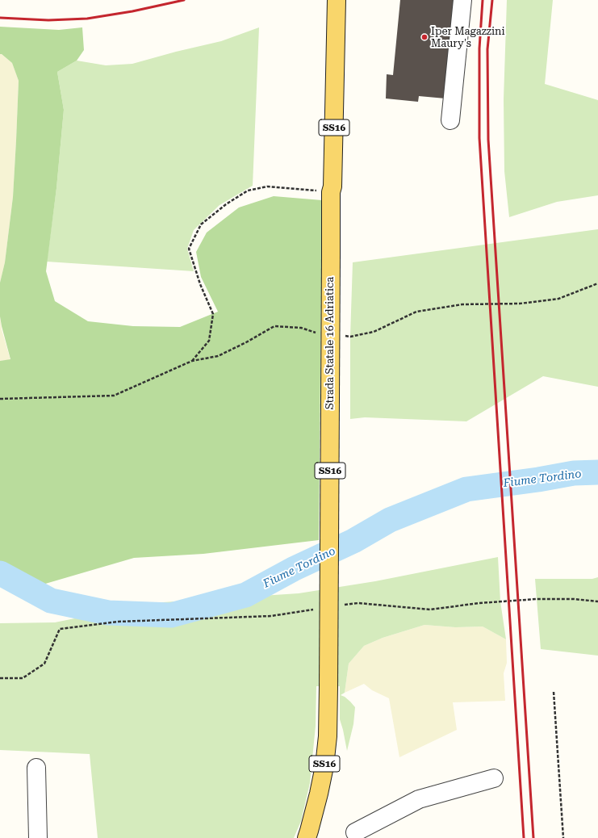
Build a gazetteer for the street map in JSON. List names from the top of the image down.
{
  "streets": {
    "main road": ["SS16", "Strada Statale 16 Adriatica"]
  },
  "water": ["Fiume Tordino"],
  "places": ["Iper Magazzini Maury's"]
}
